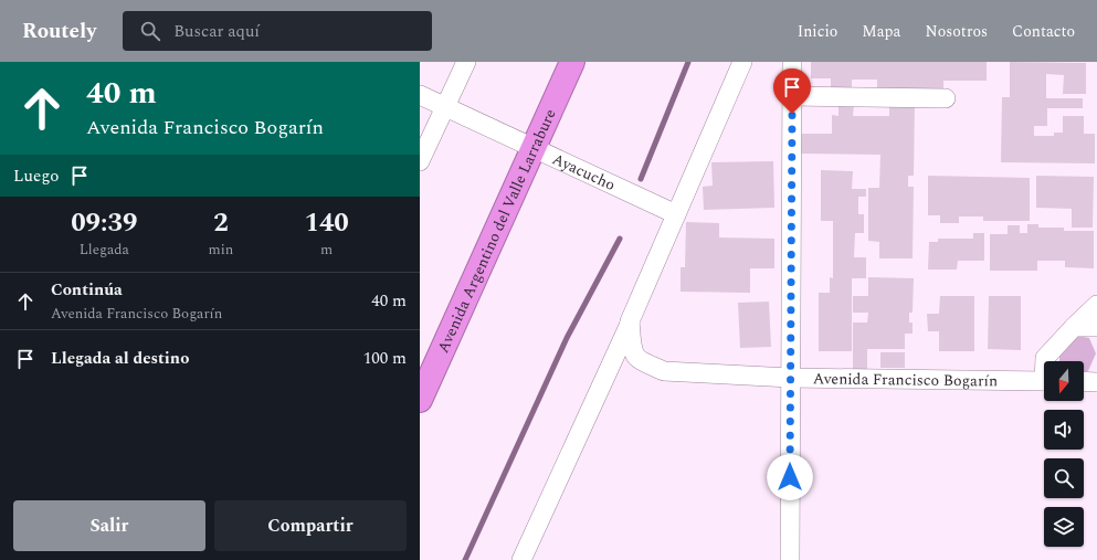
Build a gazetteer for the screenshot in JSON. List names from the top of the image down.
{
  "streets": {
    "highway": ["Avenida Argentino del Valle Larrabure"],
    "street": ["Ayacucho", "Avenida Francisco Bogarín"]
  },
  "crossings": [
    ["Ayacucho", "Avenida Argentino del Valle Larrabure"]
  ],
  "north": "bottom",
  "page": {
    "header": "Routely",
    "search": "Buscar aquí",
    "nav": [
      "Inicio",
      "Mapa",
      "Nosotros",
      "Contacto"
    ],
    "turn": ["40 m", "Avenida Francisco Bogarín"],
    "then": "Luego",
    "eta": [
      "09:39",
      "Llegada",
      "2",
      "min",
      "140",
      "m"
    ],
    "list": [
      {
        "name": "Continúa",
        "note": "Avenida Francisco Bogarín",
        "value": "40 m"
      },
      {
        "name": "Llegada al destino",
        "value": "100 m"
      }
    ],
    "buttons": ["Salir", "Compartir"]
  }
}
